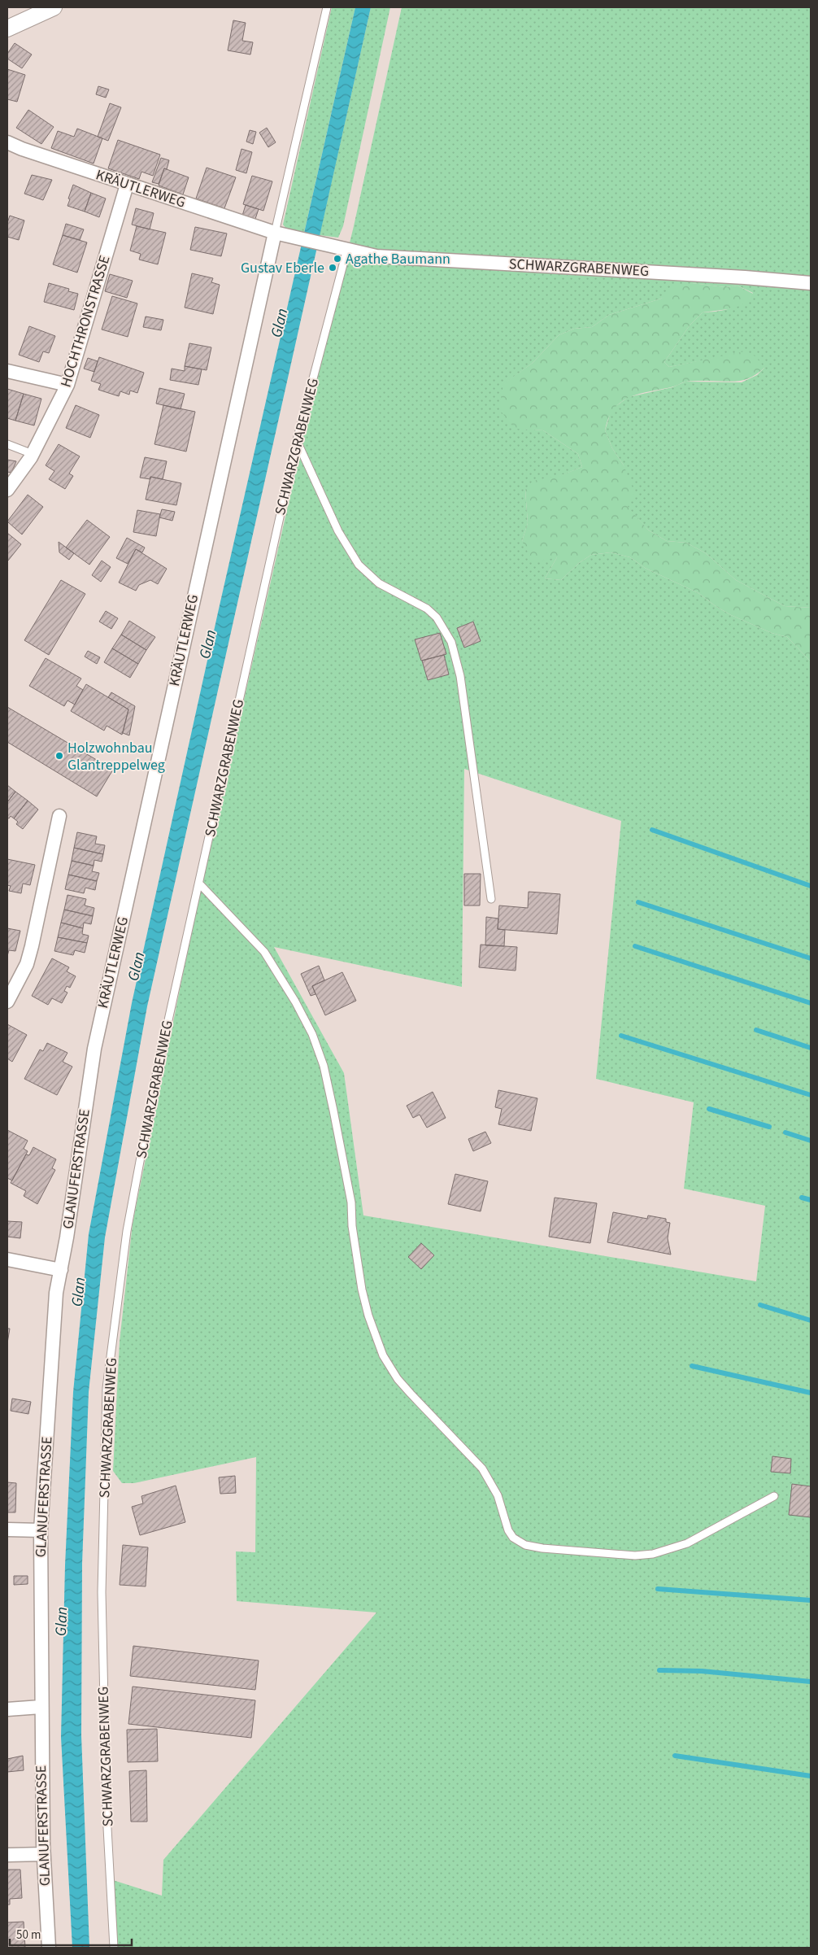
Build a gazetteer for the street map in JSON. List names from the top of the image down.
{
  "streets": {
    "street": [
      "KRÄUTLERWEG",
      "SCHWARZGRABENWEG",
      "HOCHTHRONSTRASSE",
      "GLANUFERSTRASSE"
    ]
  },
  "crossings": [
    ["KRÄUTLERWEG", "HOCHTHRONSTRASSE"],
    ["KRÄUTLERWEG", "GLANUFERSTRASSE"]
  ],
  "water": ["Glan"],
  "places": ["Agathe Baumann", "Gustav Eberle", "Holzwohnbau Glantreppelweg"],
  "scale_bar": "50 m"
}
